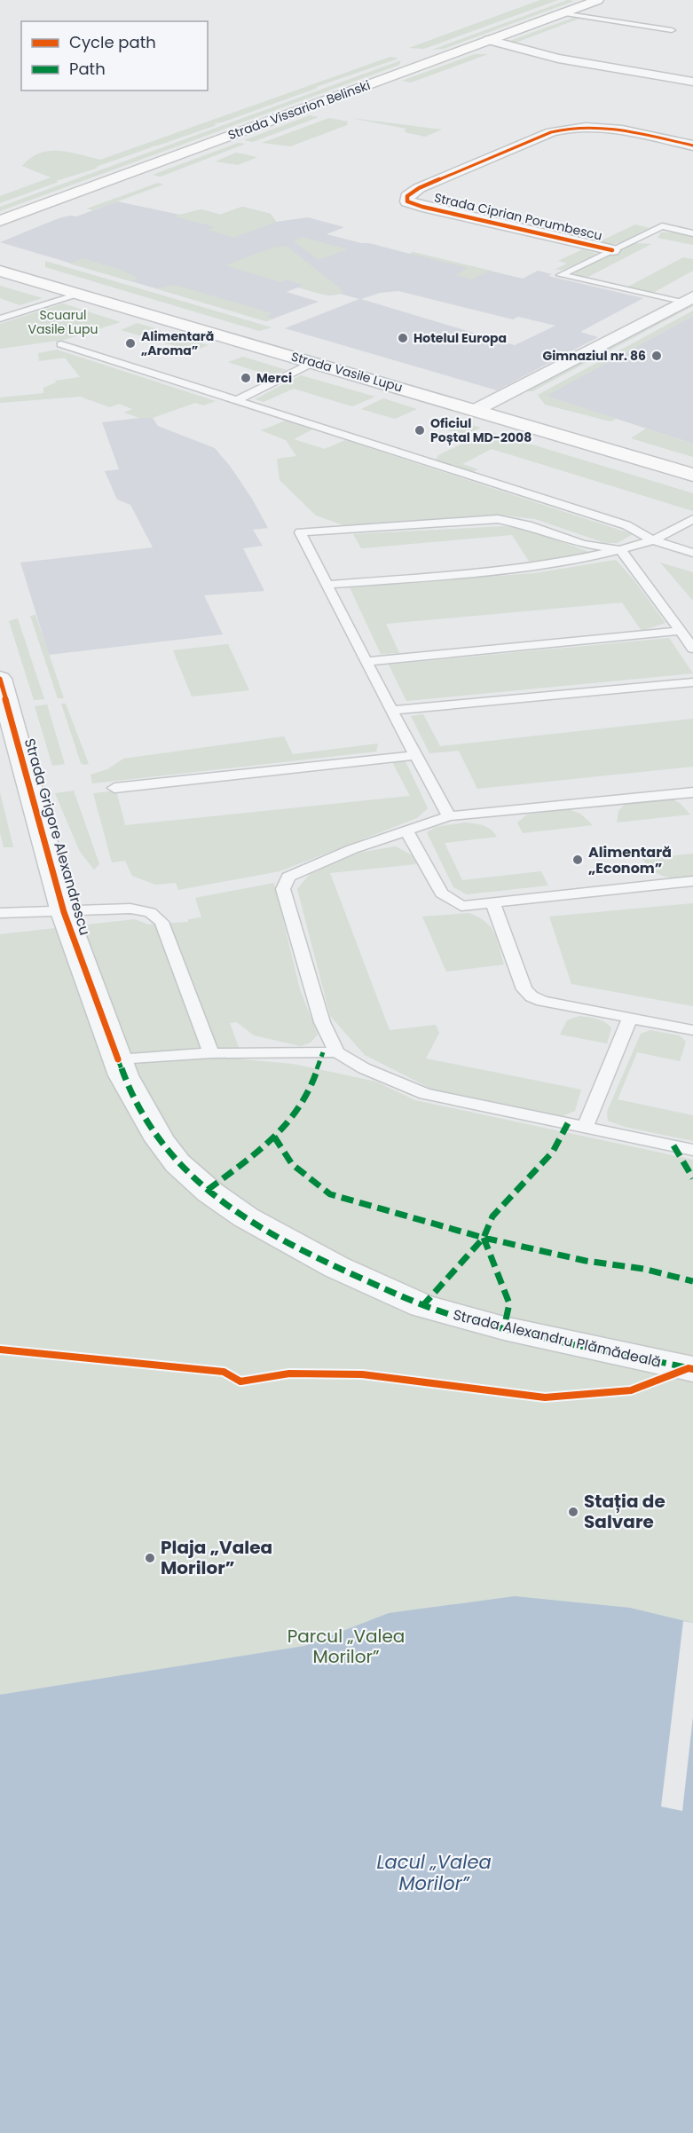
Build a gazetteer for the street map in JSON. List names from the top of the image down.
{
  "streets": {
    "main road": ["Strada Vissarion Belinski", "Strada Vasile Lupu"],
    "street": ["Strada Ciprian Porumbescu", "Strada Grigore Alexandrescu", "Strada Alexandru Plămădeală"]
  },
  "crossings": [
    ["Strada Grigore Alexandrescu", "Strada Alexandru Plămădeală"]
  ],
  "water": ["Lacul „Valea Morilor”"],
  "parks": ["Scuarul Vasile Lupu", "Parcul „Valea Morilor”"],
  "places": [
    "Hotelul Europa",
    "Alimentară „Aroma”",
    "Gimnaziul nr. 86",
    "Merci",
    "Oficiul Poștal MD-2008",
    "Alimentară „Econom”",
    "Stația de Salvare",
    "Plaja „Valea Morilor”"
  ],
  "legend": ["Cycle path", "Path"]
}
